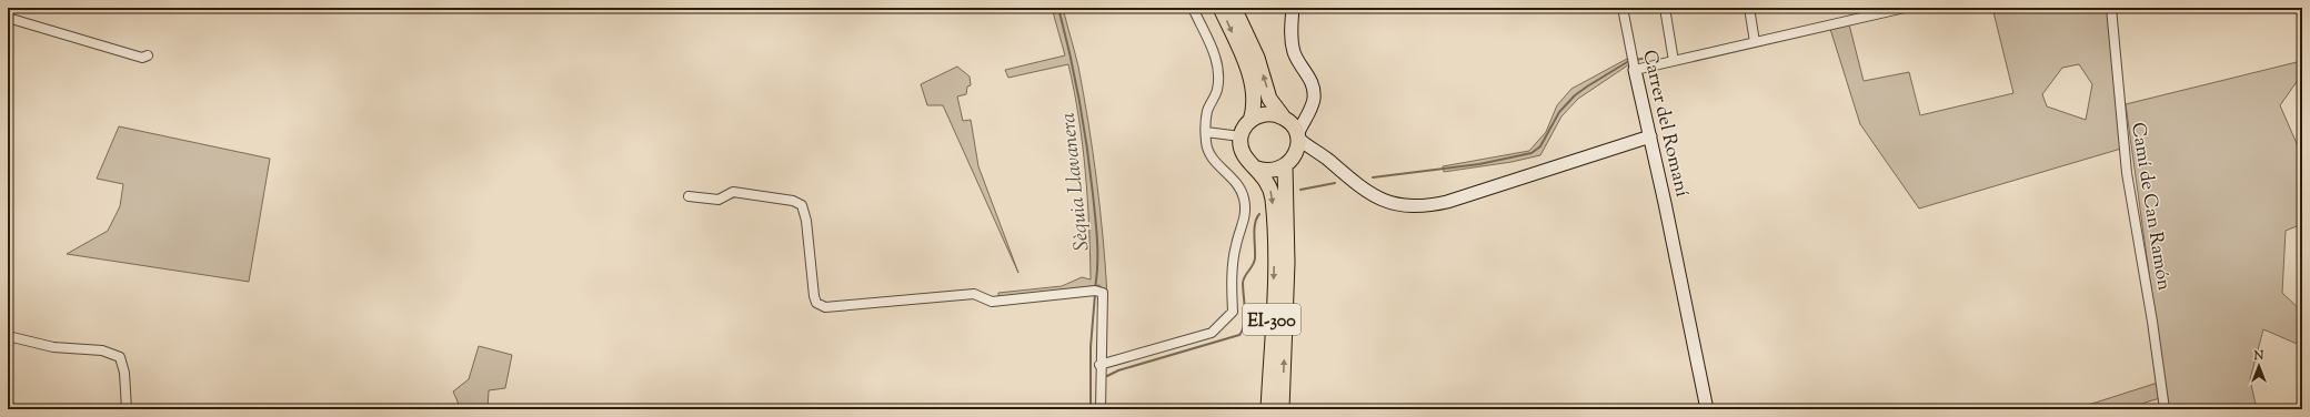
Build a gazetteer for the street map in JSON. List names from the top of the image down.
{
  "streets": {
    "main road": ["EI-300"],
    "street": ["Carrer del Romaní", "Camí de Can Ramón"]
  },
  "water": ["Sèquia Llavanera"],
  "north": "top"
}
